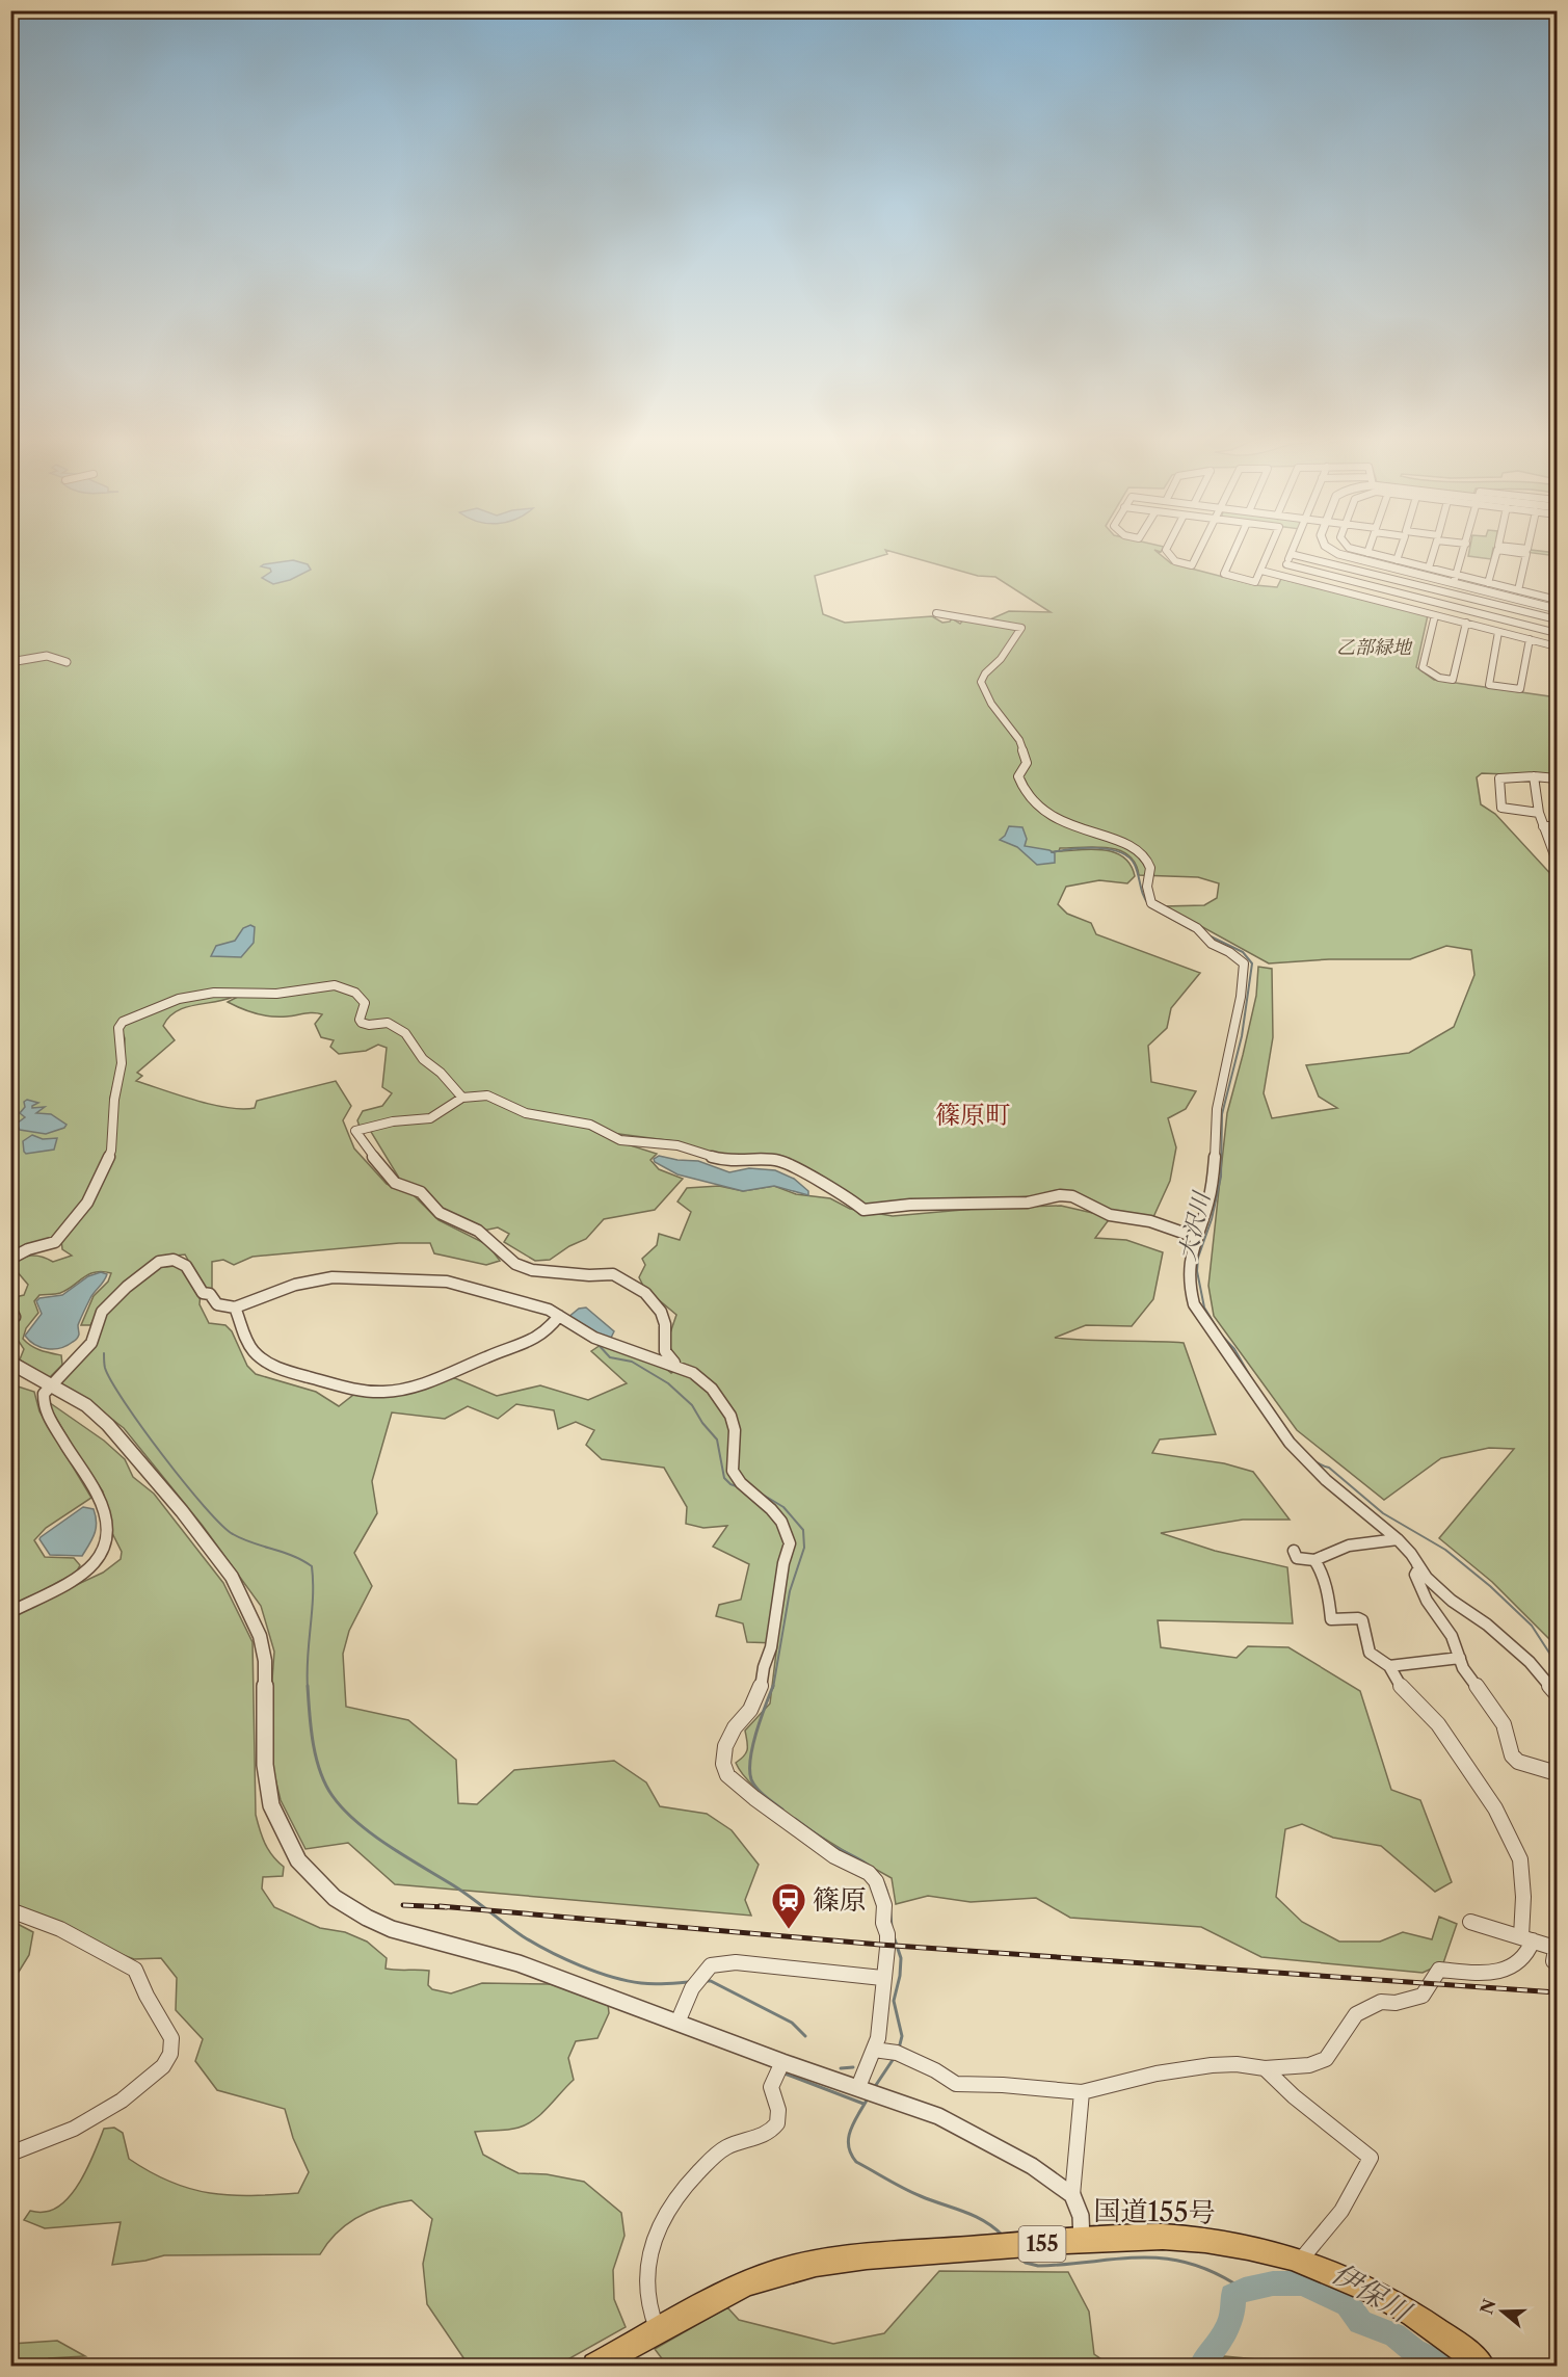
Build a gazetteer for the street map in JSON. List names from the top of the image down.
{
  "streets": {
    "highway": ["国道155号", "155"]
  },
  "districts": ["篠原町"],
  "water": ["大沢川", "伊保川"],
  "parks": ["乙部緑地"],
  "places": {
    "station": ["篠原"]
  },
  "north": "left"
}
